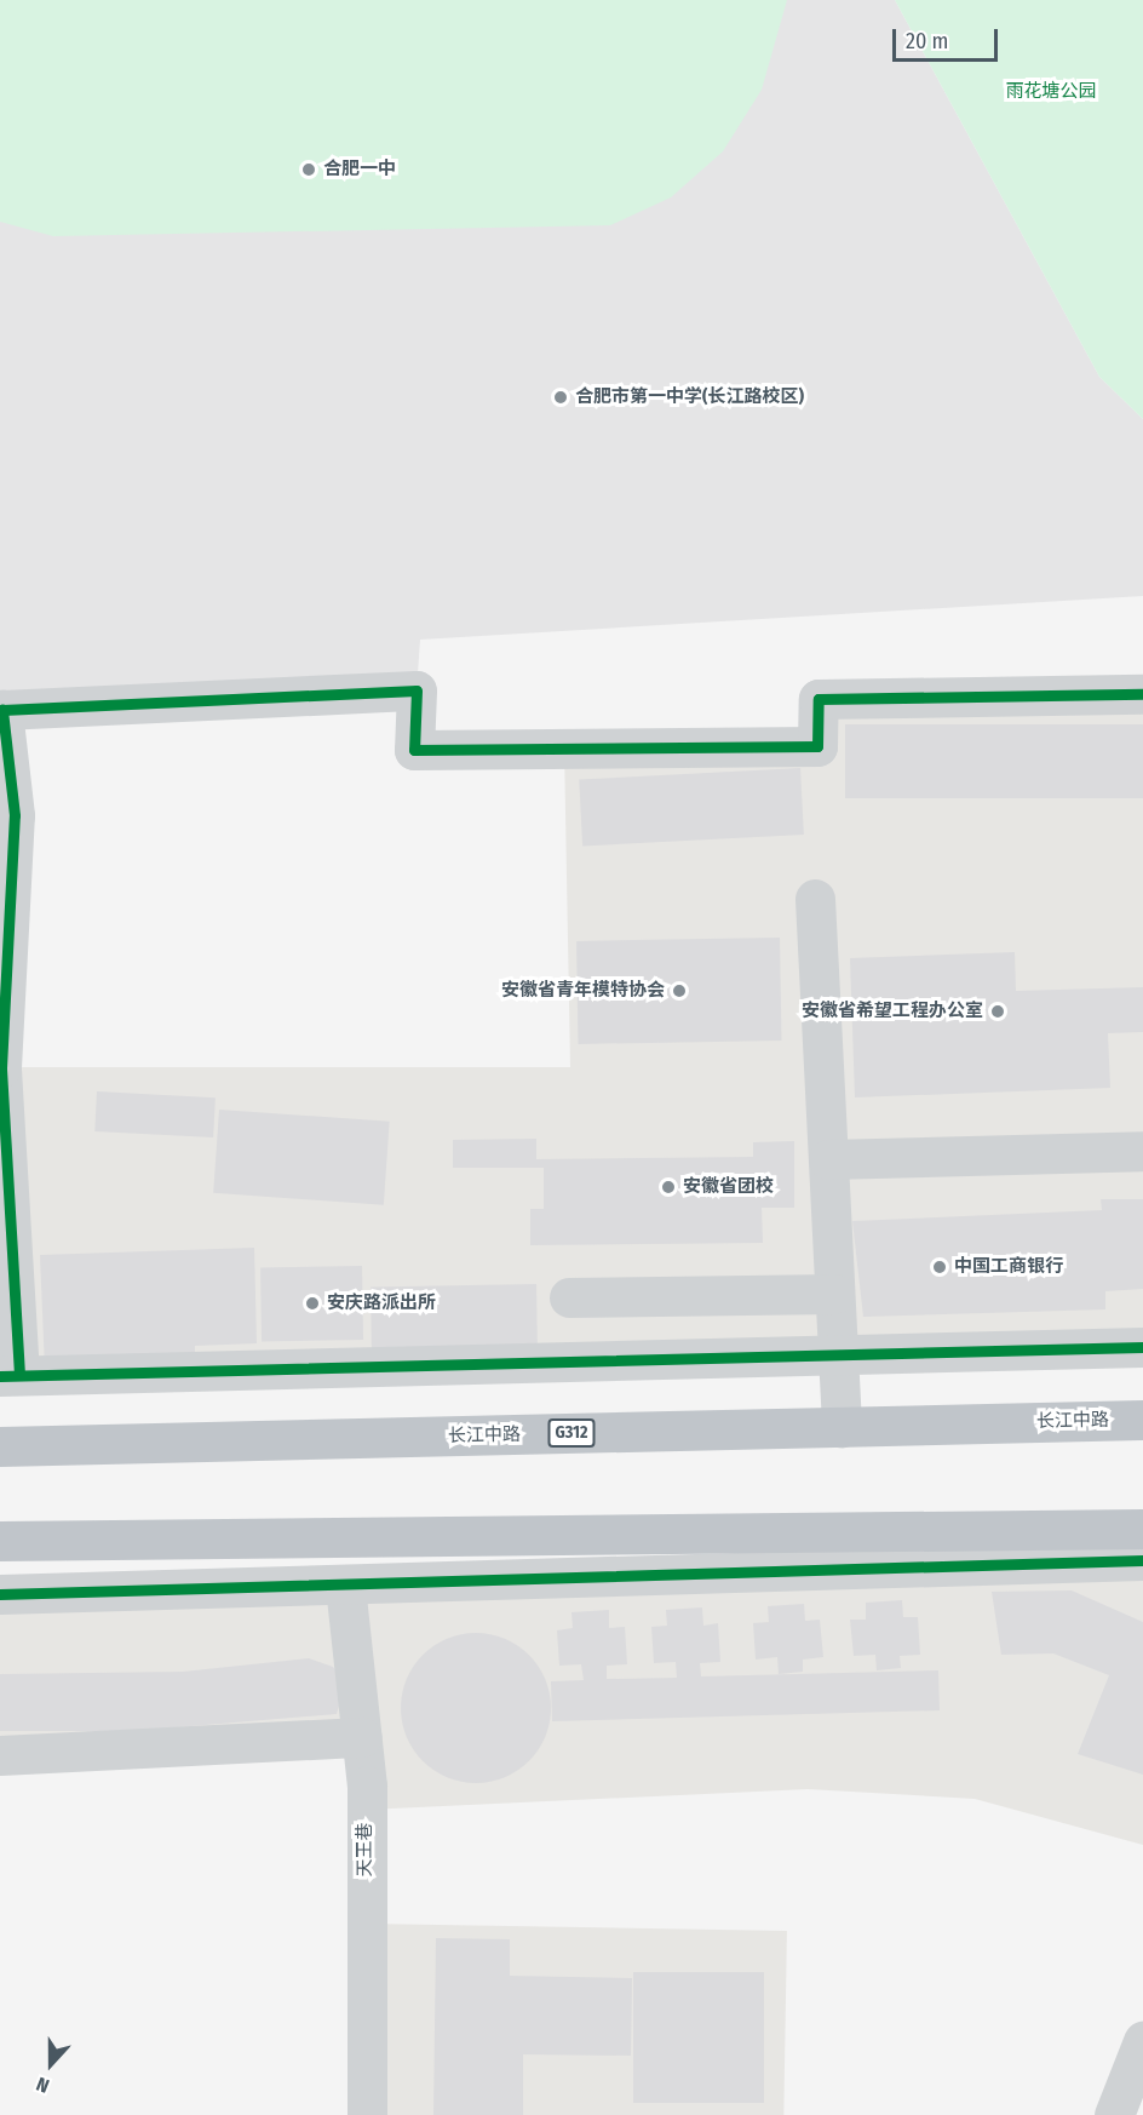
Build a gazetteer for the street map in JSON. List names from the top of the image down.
{
  "streets": {
    "highway": ["长江中路", "G312"],
    "street": ["天王巷"]
  },
  "parks": ["雨花塘公园"],
  "places": [
    "合肥一中",
    "合肥市第一中学(长江路校区)",
    "安徽省青年模特协会",
    "安徽省希望工程办公室",
    "安徽省团校",
    "中国工商银行",
    "安庆路派出所"
  ],
  "scale_bar": "20 m",
  "north": "bottom"
}
